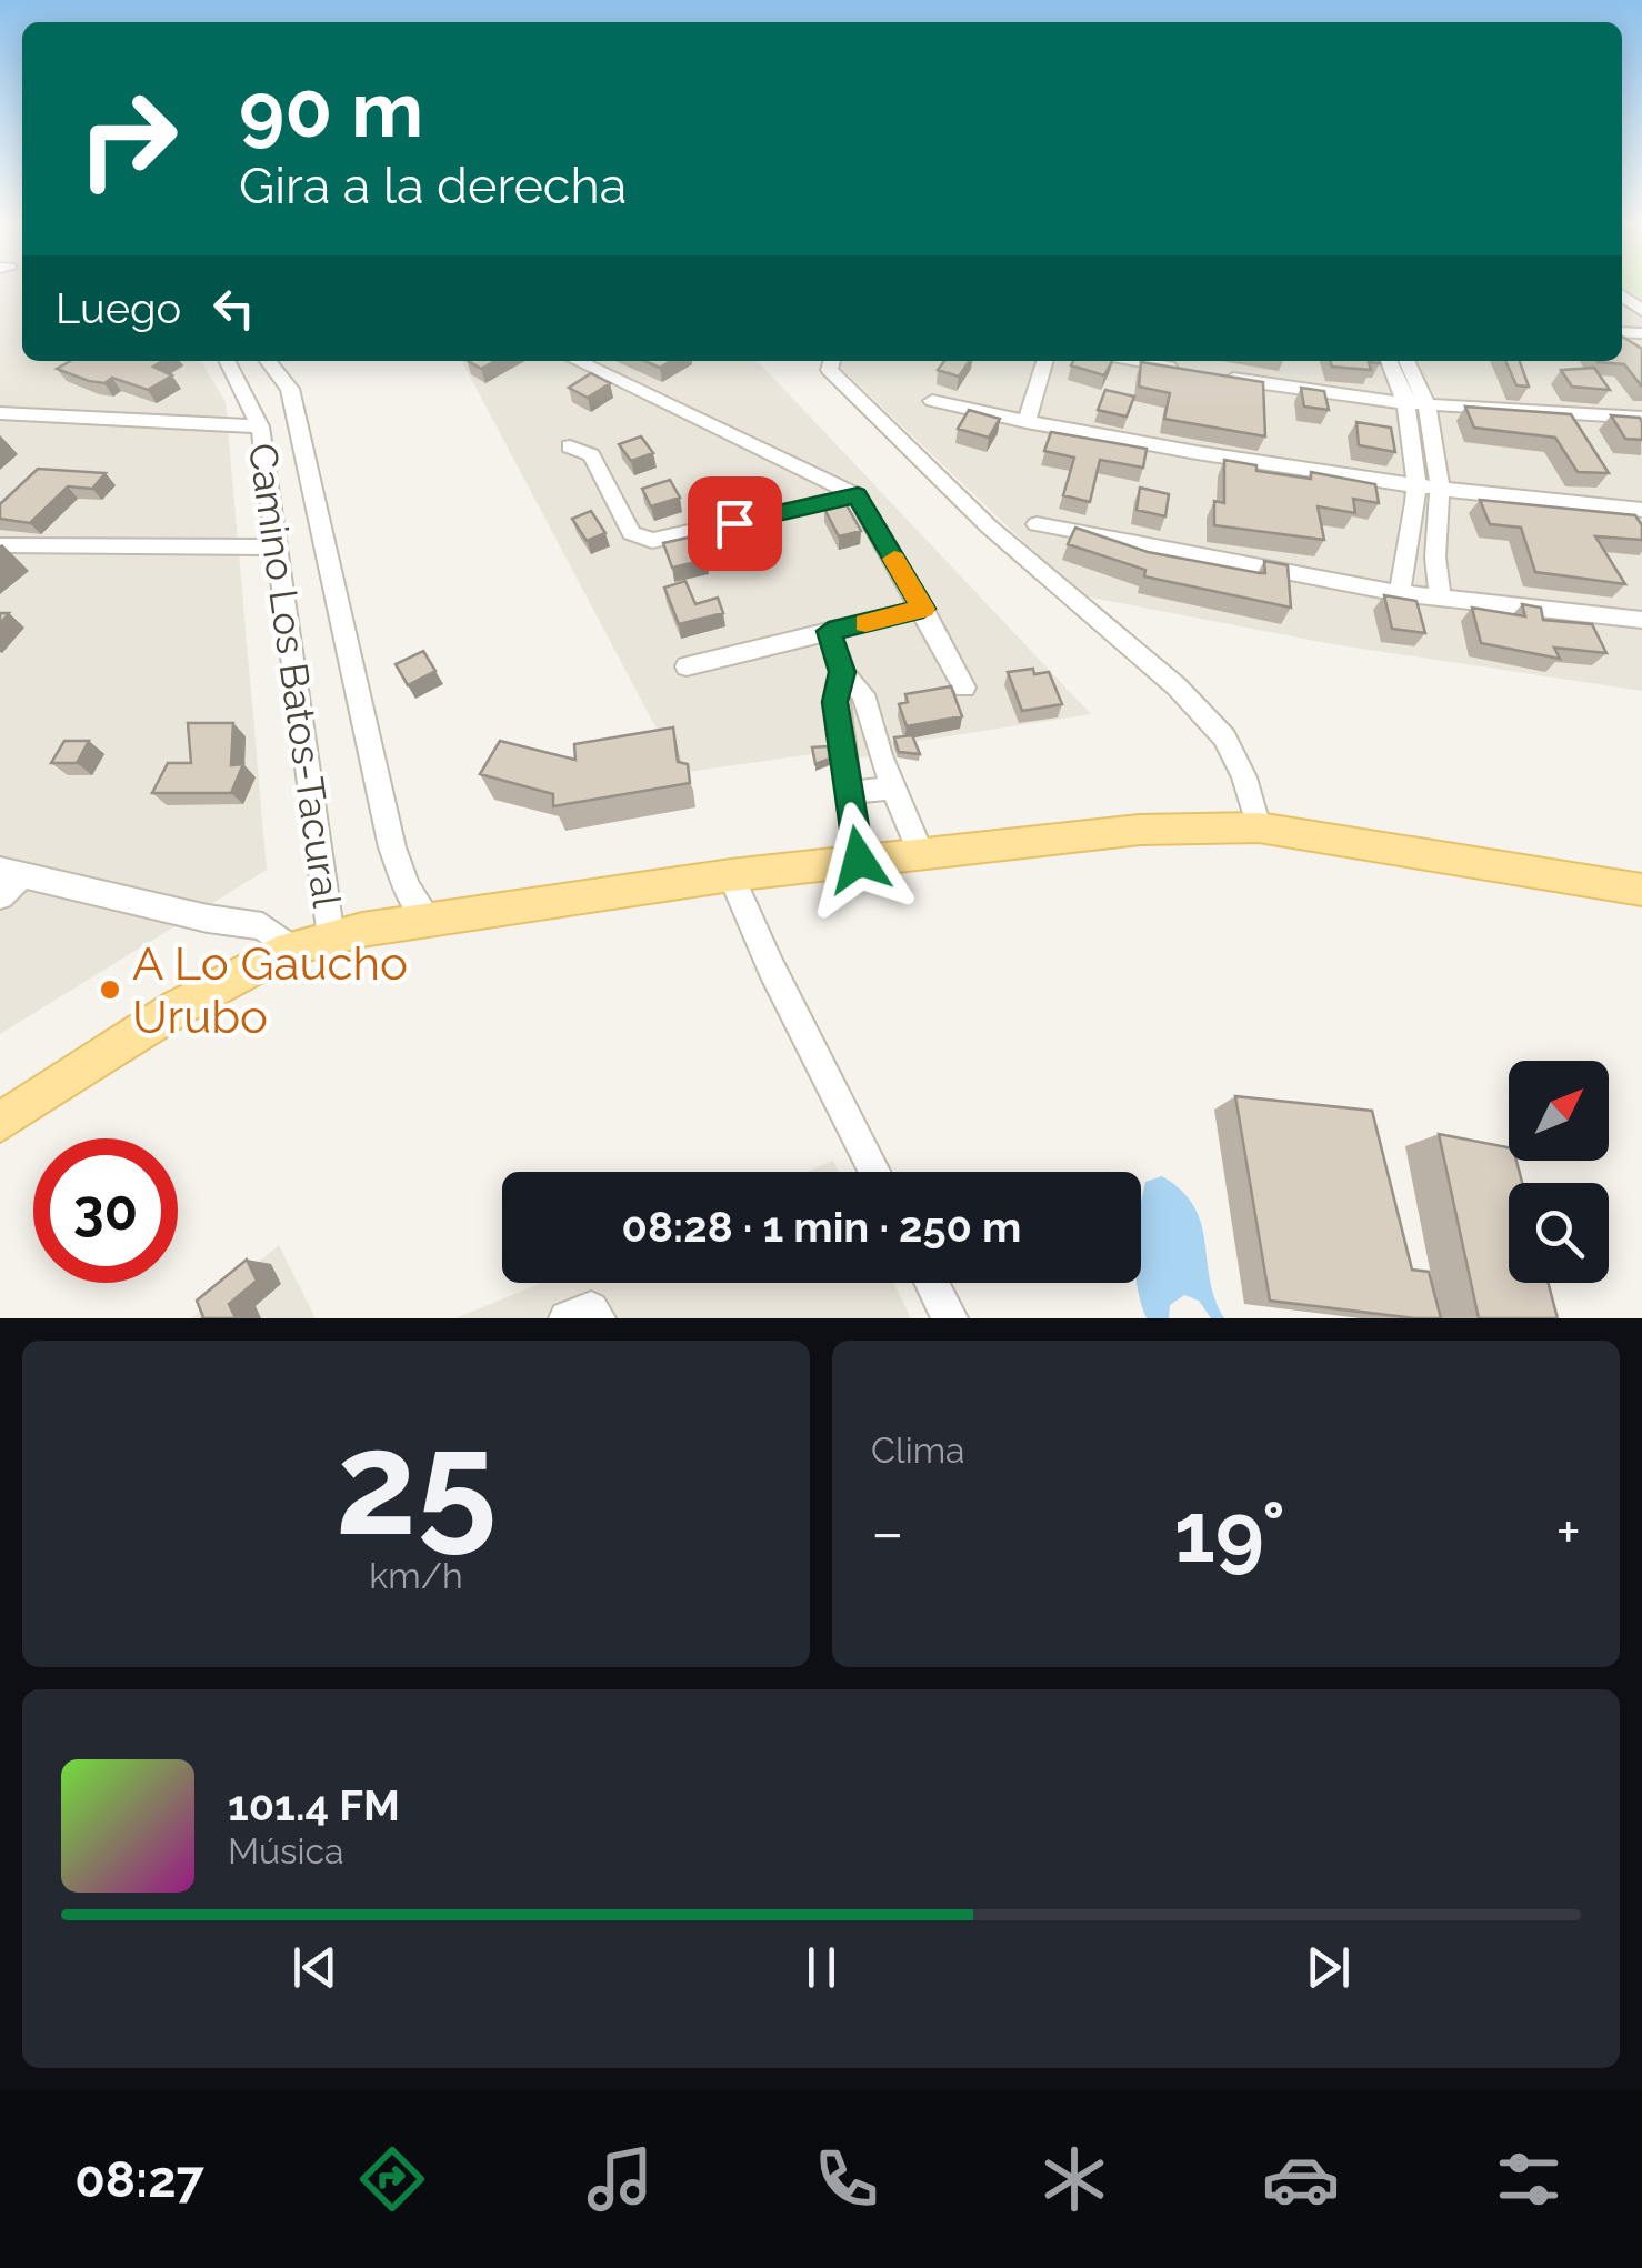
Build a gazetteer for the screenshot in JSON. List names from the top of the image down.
{
  "streets": {
    "street": ["Camino Los Batos-Tacural"]
  },
  "places": ["A Lo Gaucho Urubo"],
  "north": "top right",
  "page": {
    "turn": ["90 m", "Gira a la derecha"],
    "then": "Luego",
    "limit": "30",
    "trip": "08:28 · 1 min · 250 m",
    "tile": [
      ["25", "km/h"],
      "Clima"
    ],
    "heat": ["−", "19°", "+"],
    "song": ["101.4 FM", "Música"],
    "tabs": "08:27"
  }
}
